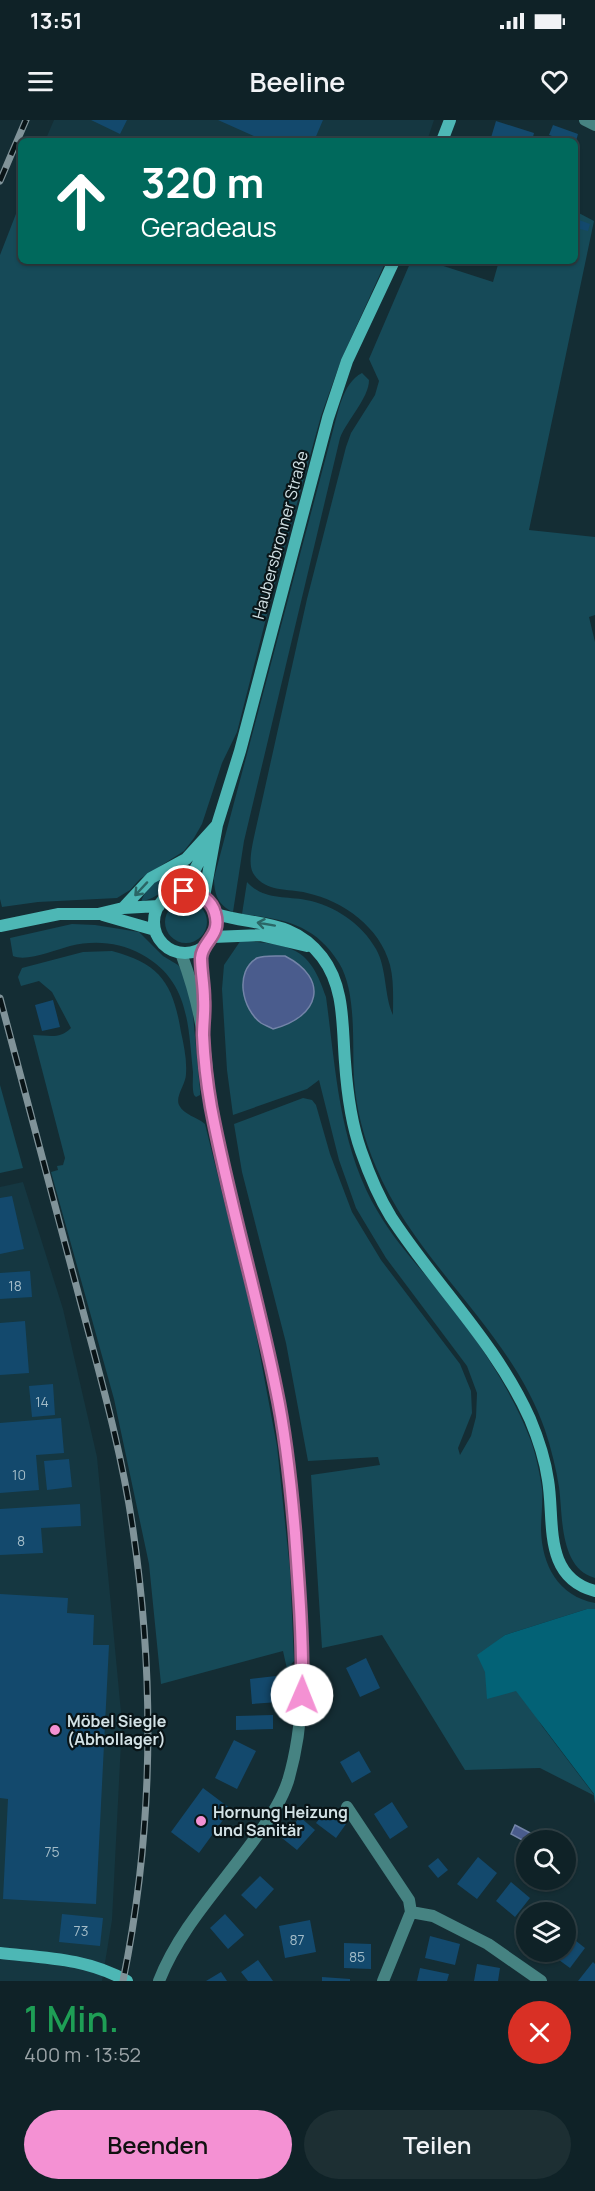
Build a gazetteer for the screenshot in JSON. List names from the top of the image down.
{
  "streets": {
    "main road": ["Haubersbronner Straße"]
  },
  "places": ["Möbel Siegle (Abhollager)", "Hornung Heizung und Sanitär"],
  "house_numbers": [
    "18",
    "14",
    "10",
    "8",
    "75",
    "73",
    "87",
    "85"
  ],
  "page": {
    "status": "13:51",
    "header": "Beeline",
    "turn": ["320 m", "Geradeaus"],
    "heading": ["1 Min.", "400 m · 13:52"],
    "buttons": ["Beenden", "Teilen"]
  }
}
